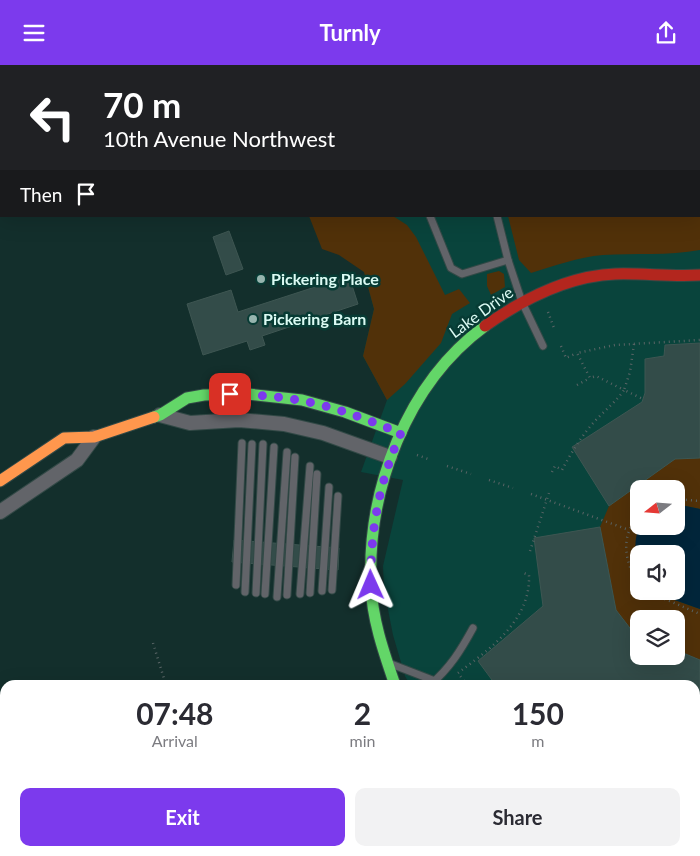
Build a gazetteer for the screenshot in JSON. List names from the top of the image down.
{
  "streets": {
    "street": ["Lake Drive"]
  },
  "places": ["Pickering Place", "Pickering Barn"],
  "north": "left",
  "page": {
    "header": "Turnly",
    "turn": ["70 m", "10th Avenue Northwest"],
    "then": "Then",
    "eta": [
      "07:48",
      "Arrival",
      "2",
      "min",
      "150",
      "m"
    ],
    "buttons": ["Exit", "Share"]
  }
}
